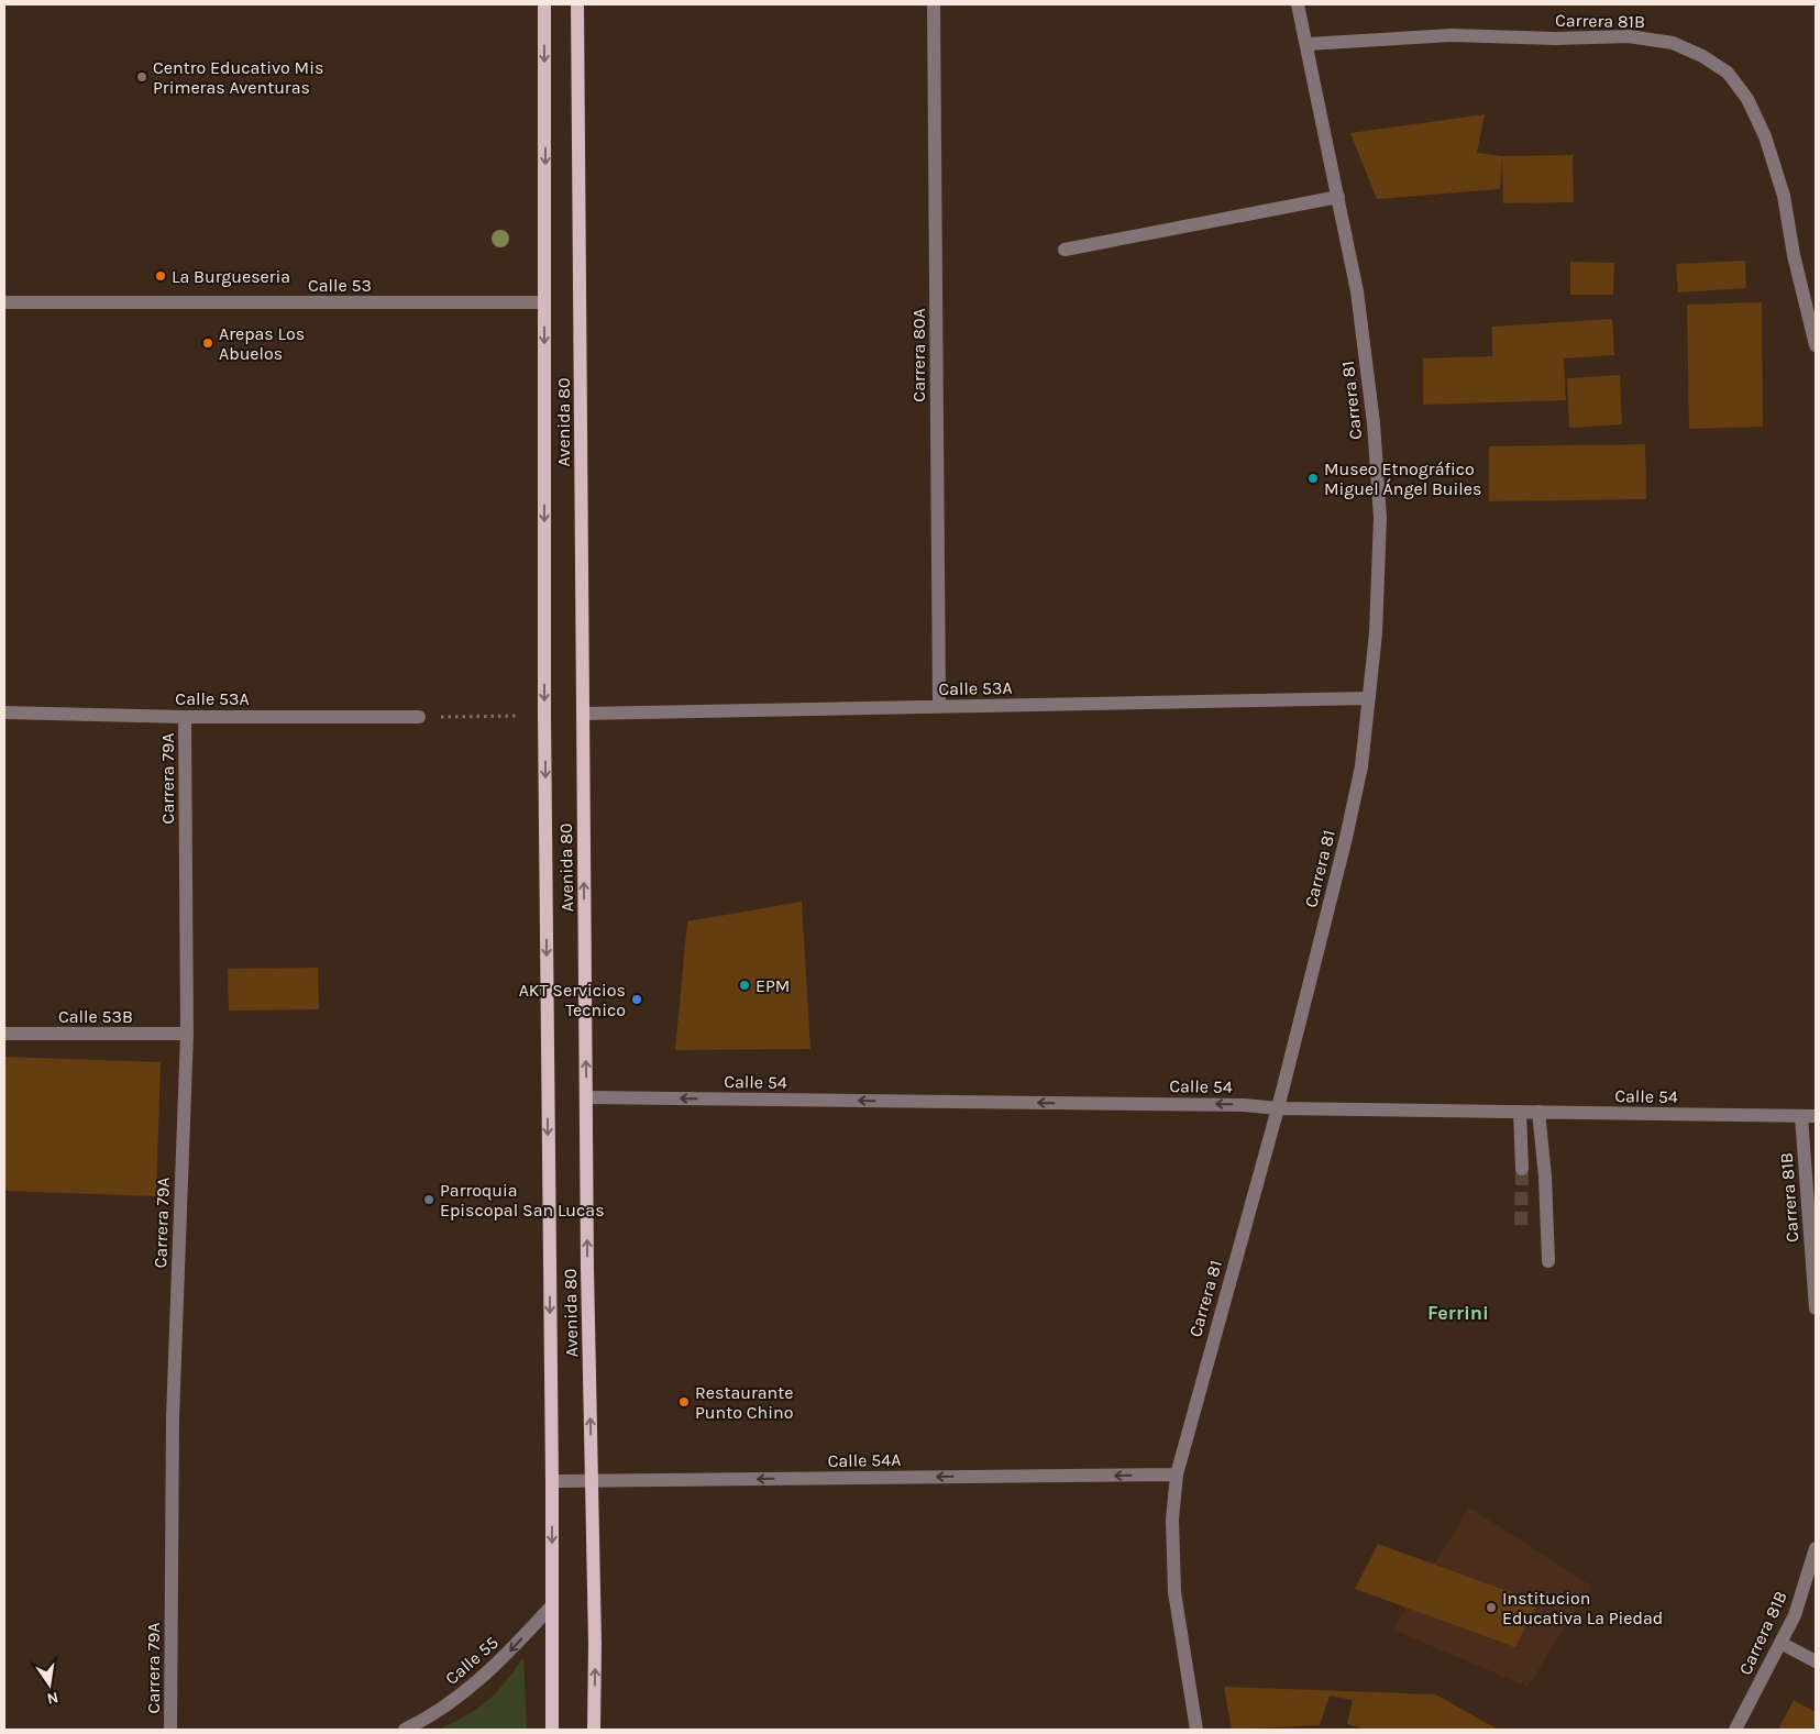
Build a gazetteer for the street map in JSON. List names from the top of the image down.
{
  "streets": {
    "main road": ["Avenida 80"],
    "street": [
      "Carrera 81B",
      "Calle 53",
      "Carrera 80A",
      "Carrera 81",
      "Calle 53A",
      "Carrera 79A",
      "Calle 53B",
      "Calle 54",
      "Calle 54A",
      "Calle 55"
    ]
  },
  "crossings": [
    ["Carrera 81B", "Carrera 81"],
    ["Carrera 81B", "Calle 54"],
    ["Calle 53", "Avenida 80"],
    ["Carrera 80A", "Calle 53A"],
    ["Carrera 81", "Calle 53A"],
    ["Carrera 81", "Calle 54"],
    ["Carrera 81", "Calle 54A"],
    ["Avenida 80", "Calle 53A"],
    ["Avenida 80", "Calle 54"],
    ["Avenida 80", "Calle 54A"],
    ["Avenida 80", "Calle 55"],
    ["Calle 53A", "Carrera 79A"],
    ["Carrera 79A", "Calle 53B"]
  ],
  "one_way": ["Calle 54", "Calle 54A", "Calle 55"],
  "districts": ["Ferrini"],
  "places": [
    "Centro Educativo Mis Primeras Aventuras",
    "La Burgueseria",
    "Arepas Los Abuelos",
    "Museo Etnográfico Miguel Ángel Builes",
    "EPM",
    "AKT Servicios Tecnico",
    "Parroquia Episcopal San Lucas",
    "Restaurante Punto Chino",
    "Institucion Educativa La Piedad"
  ],
  "north": "bottom"
}
